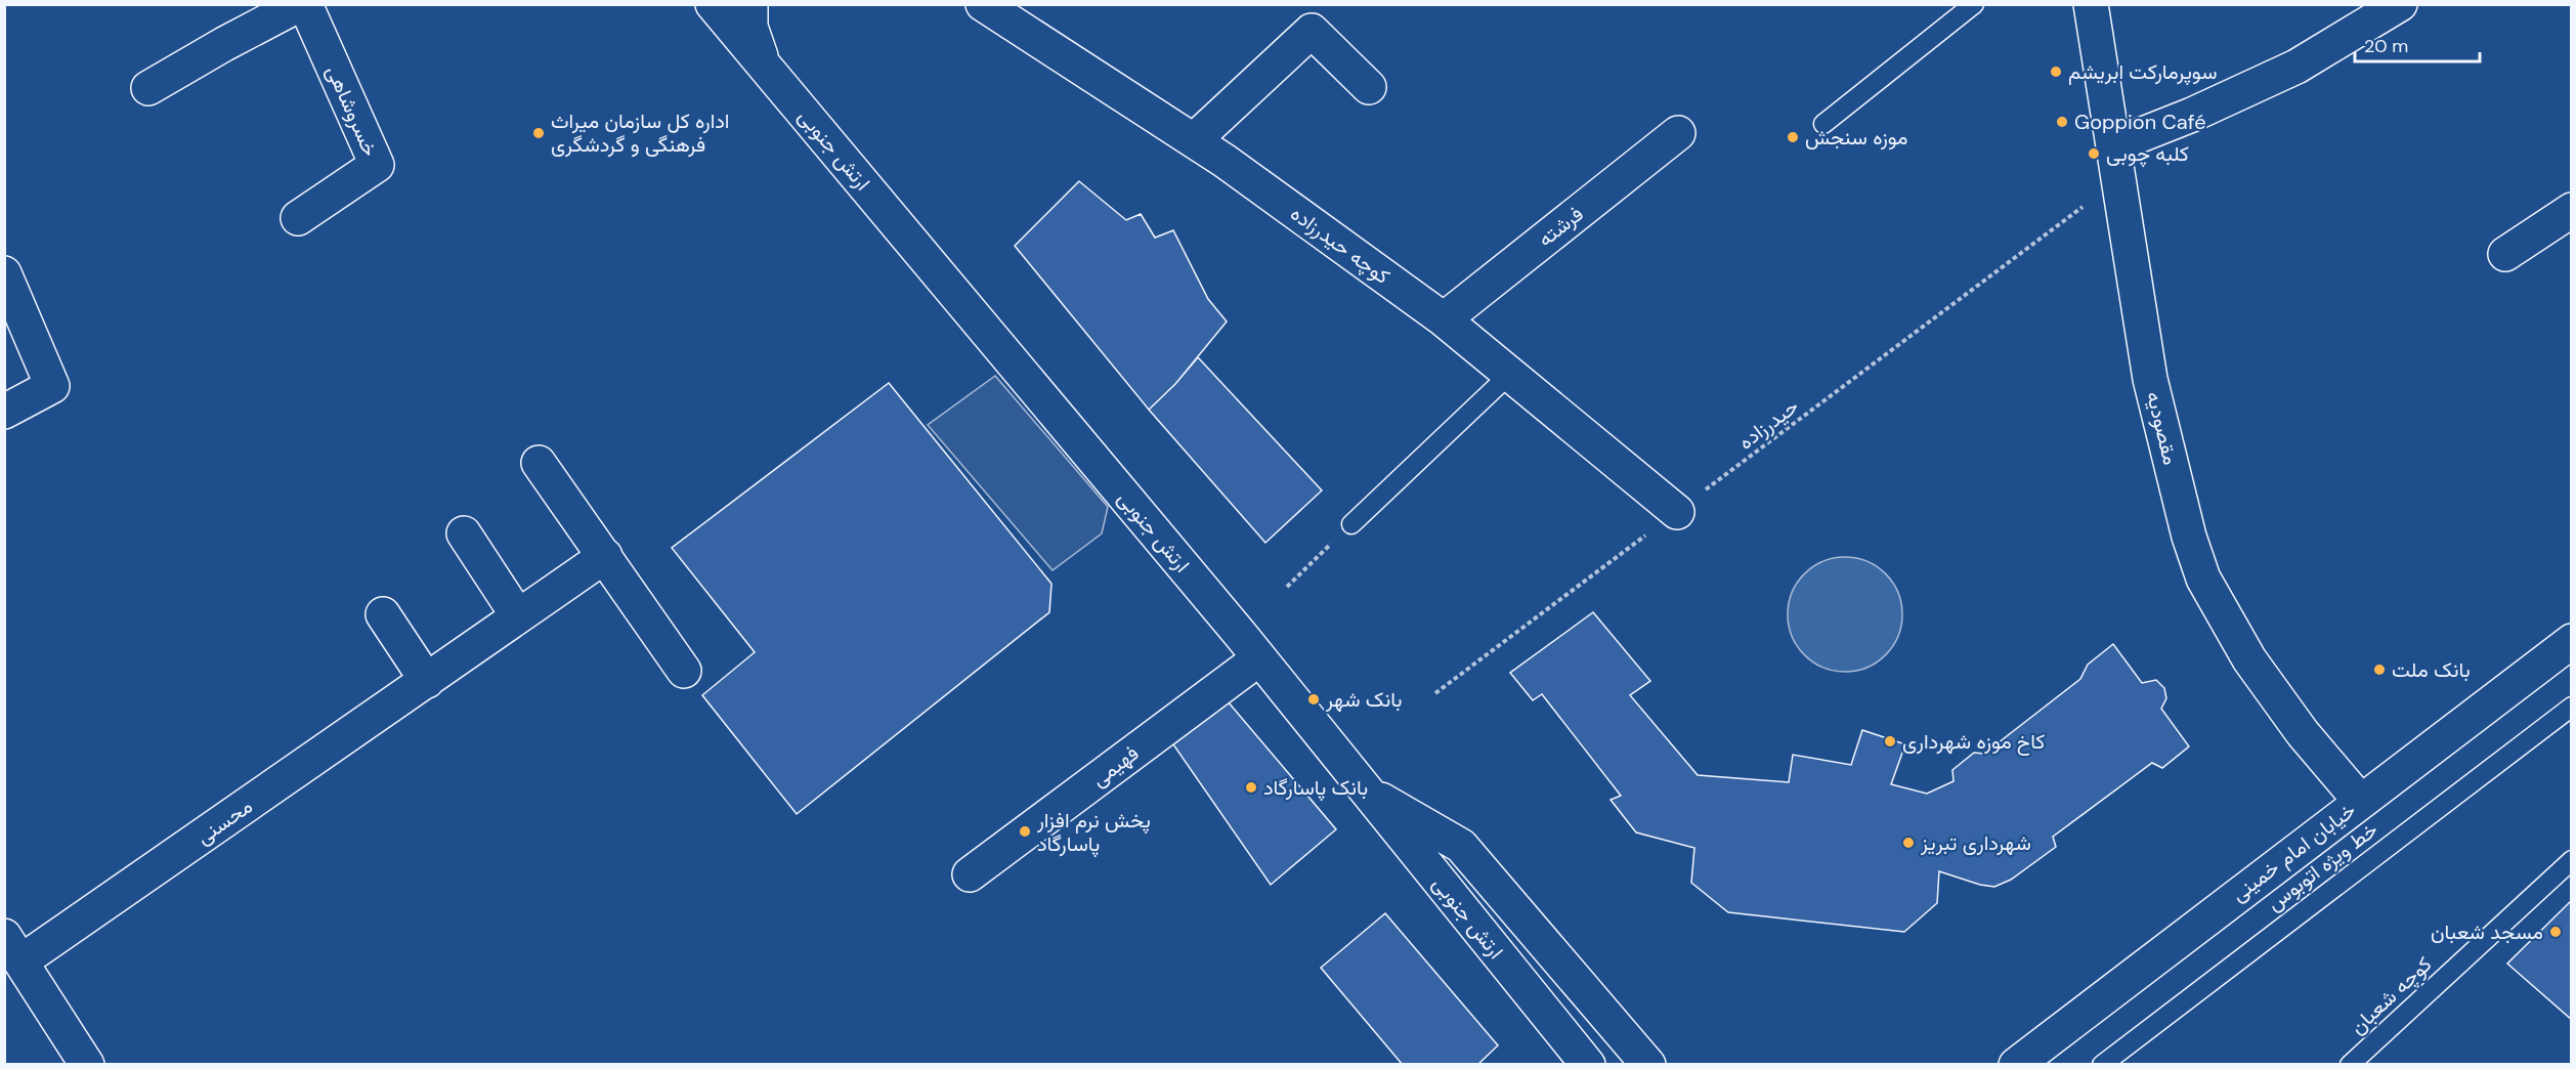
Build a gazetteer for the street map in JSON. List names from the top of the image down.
{
  "streets": {
    "street": [
      "خسروشاهی",
      "ارتش جنوبی",
      "فرشته",
      "کوچه حیدرزاده",
      "مقصودیه",
      "فهیمی",
      "محسنی",
      "خیابان امام خمینی"
    ],
    "lane": ["خط ویژه اتوبوس", "کوچه شعبان"],
    "path": ["حیدرزاده"]
  },
  "crossings": [
    ["ارتش جنوبی", "فهیمی"],
    ["فرشته", "کوچه حیدرزاده"],
    ["کوچه حیدرزاده", "حیدرزاده"],
    ["حیدرزاده", "مقصودیه"],
    ["مقصودیه", "خیابان امام خمینی"]
  ],
  "places": [
    "سوپرمارکت ابریشم",
    "Goppion Café",
    "اداره کل سازمان میراث فرهنگی و گردشگری",
    "موزه سنجش",
    "کلبه چوبی",
    "بانک ملت",
    "بانک شهر",
    "کاخ موزه شهرداری",
    "بانک پاسارگاد",
    "پخش نرم افزار پاسارگاد",
    "شهرداری تبریز",
    "مسجد شعبان"
  ],
  "scale_bar": "20 m"
}
